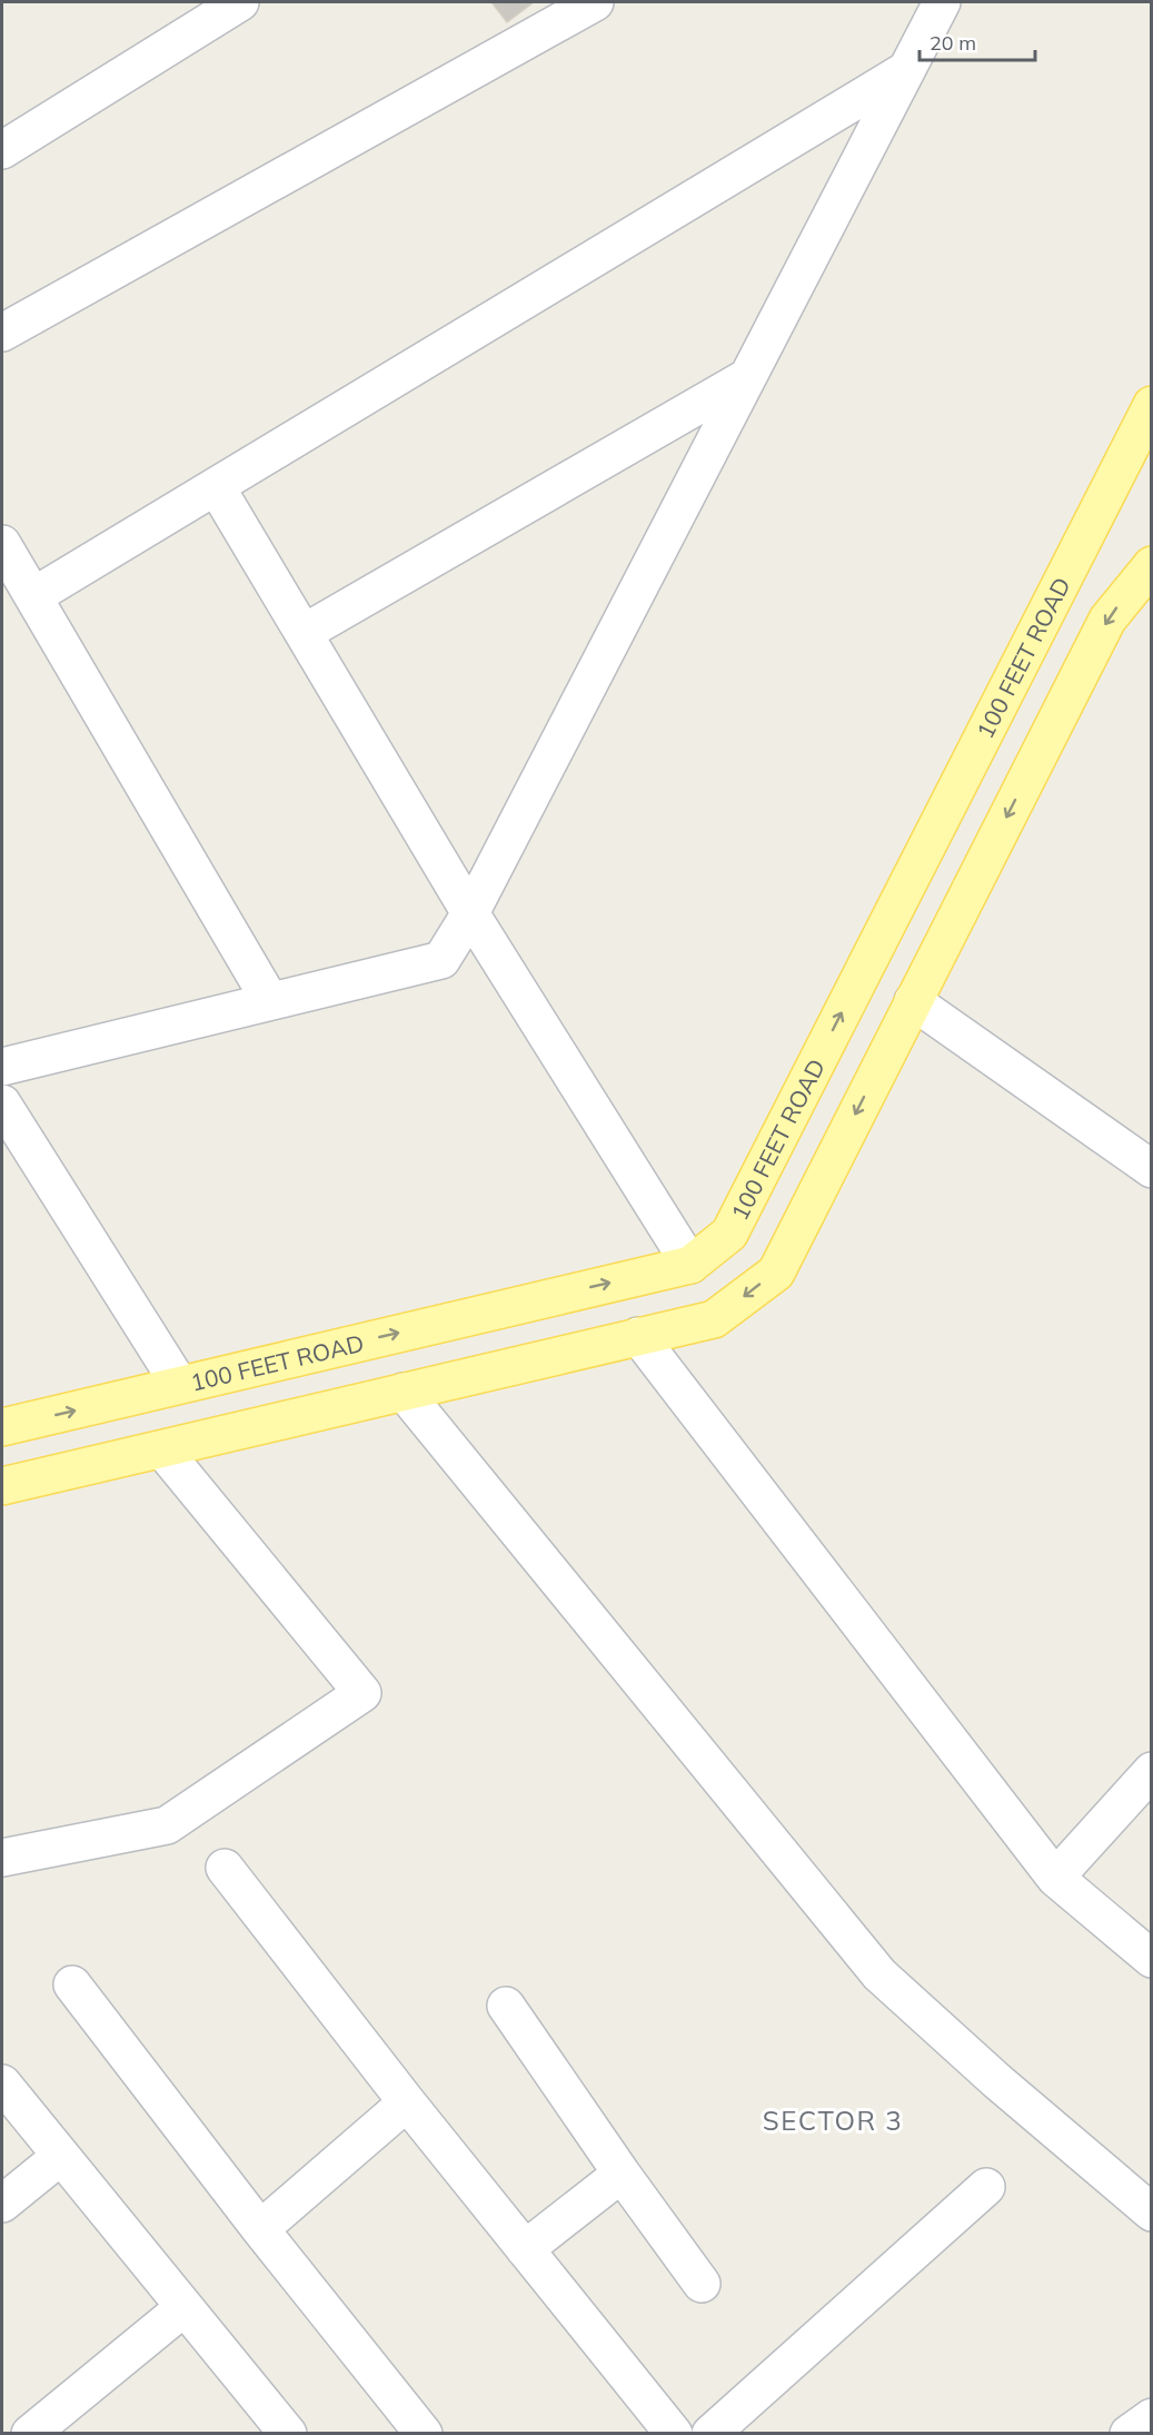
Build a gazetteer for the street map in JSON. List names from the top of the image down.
{
  "streets": {
    "main road": ["100 FEET ROAD"]
  },
  "districts": ["SECTOR 3"],
  "scale_bar": "20 m"
}
